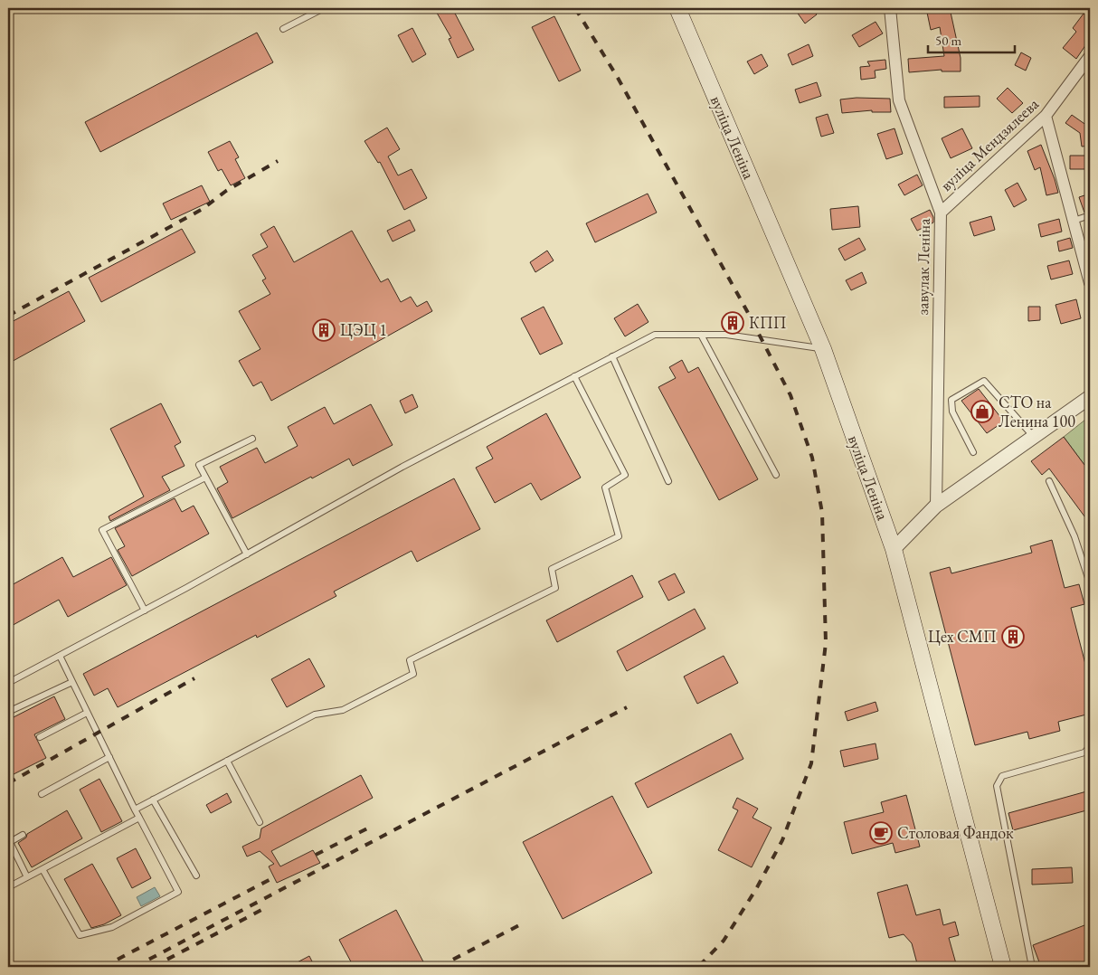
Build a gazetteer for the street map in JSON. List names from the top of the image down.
{
  "streets": {
    "main road": ["вуліца Леніна"],
    "street": ["вуліца Мендзялеева", "завулак Леніна"]
  },
  "crossings": [
    ["вуліца Мендзялеева", "завулак Леніна"]
  ],
  "places": {
    "building": ["КПП", "ЦЭЦ 1", "Цех СМП"],
    "shop": ["СТО на Ленина 100"],
    "cafe": ["Столовая Фандок"]
  },
  "scale_bar": "50 m"
}
